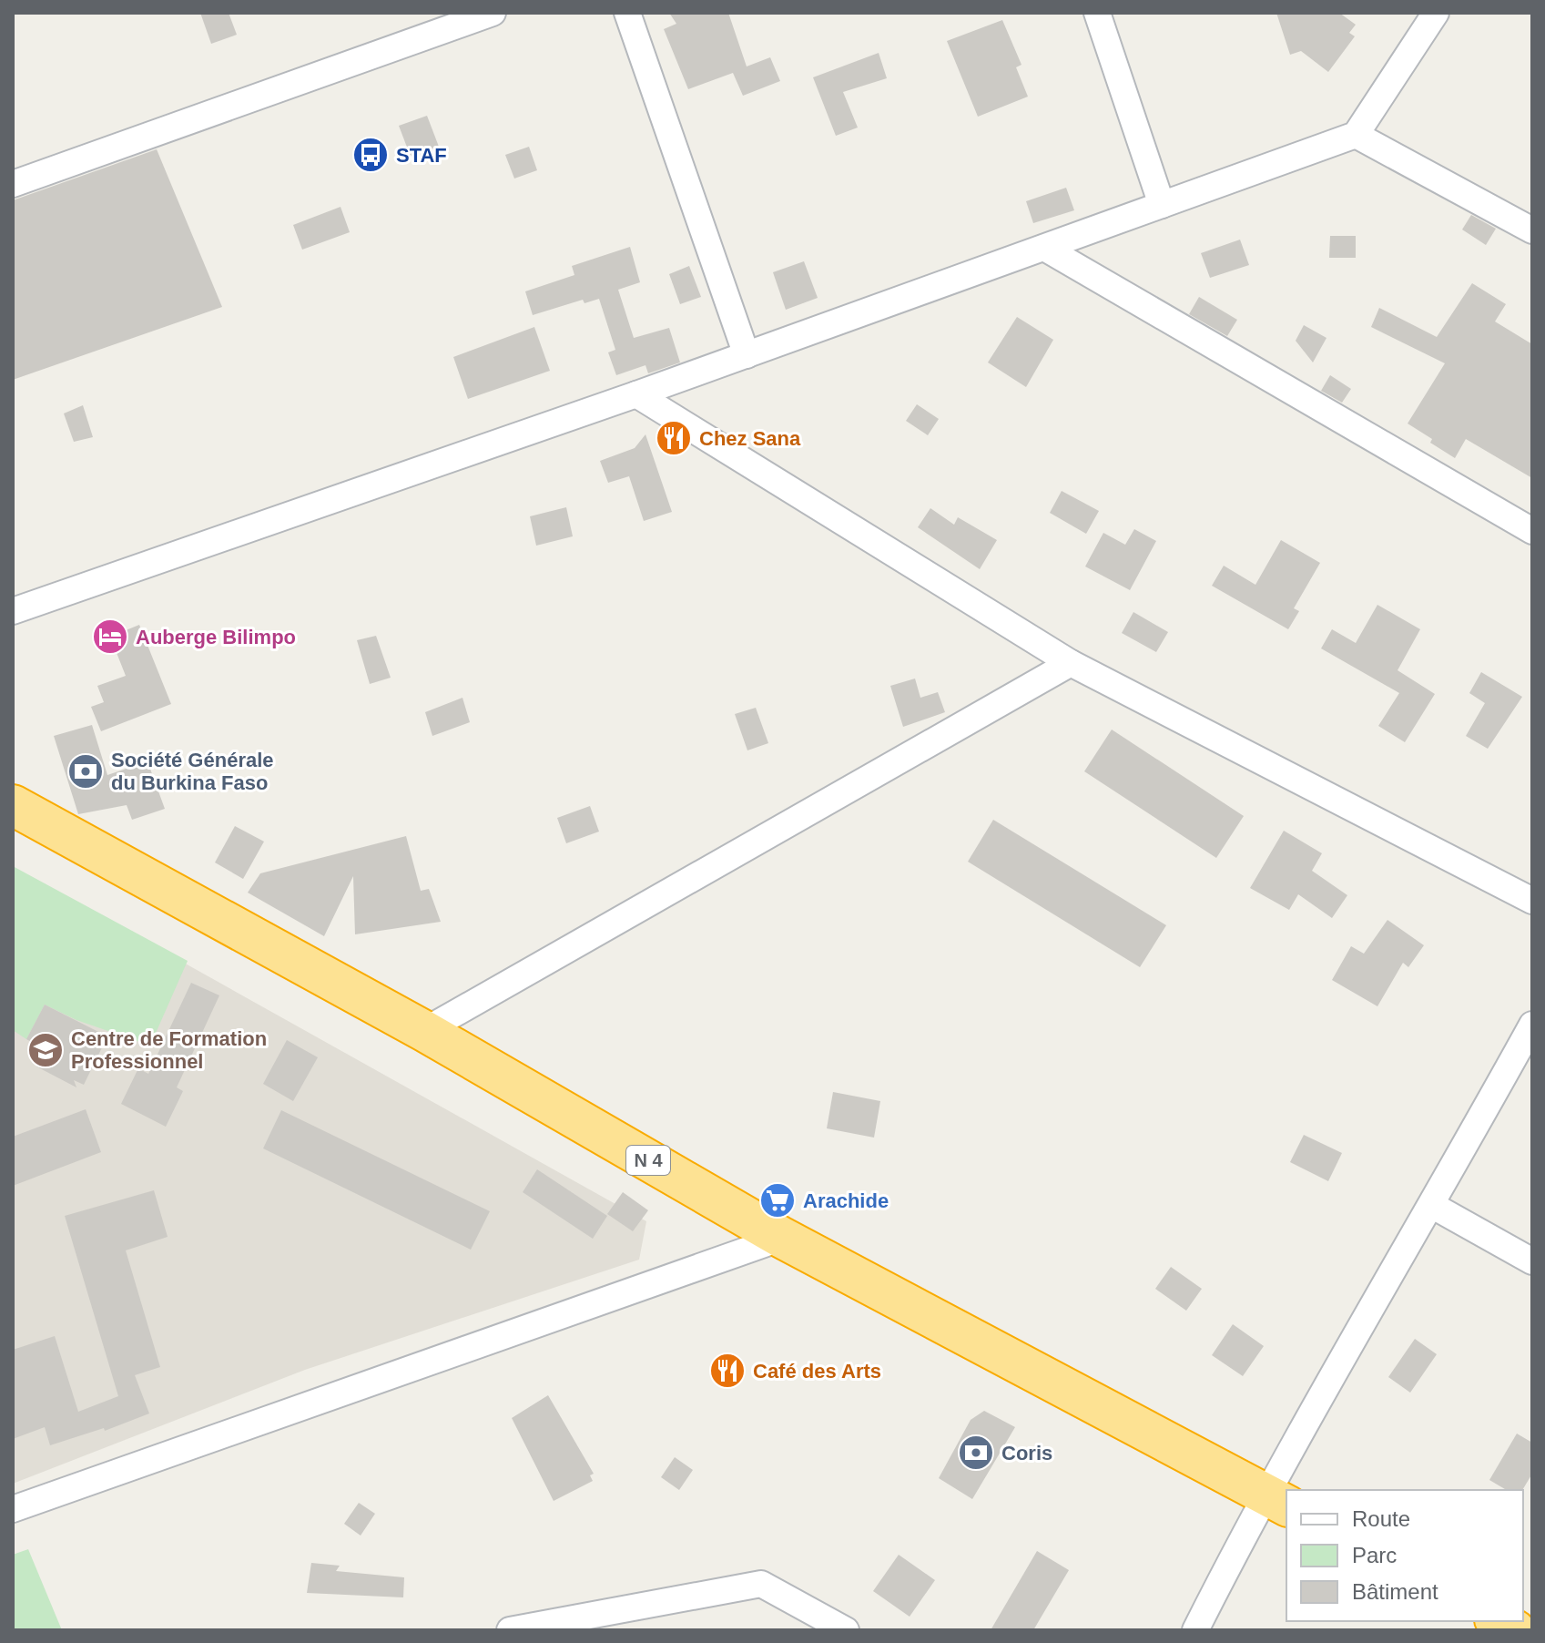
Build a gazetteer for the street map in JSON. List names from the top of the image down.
{
  "streets": {
    "highway": ["N 4"]
  },
  "places": {
    "bus stop": ["STAF"],
    "restaurant": ["Chez Sana", "Café des Arts"],
    "hotel": ["Auberge Bilimpo"],
    "bank": ["Société Générale du Burkina Faso", "Coris"],
    "school or university": ["Centre de Formation Professionnel"],
    "supermarket": ["Arachide"]
  },
  "legend": ["Route", "Parc", "Bâtiment"]
}
